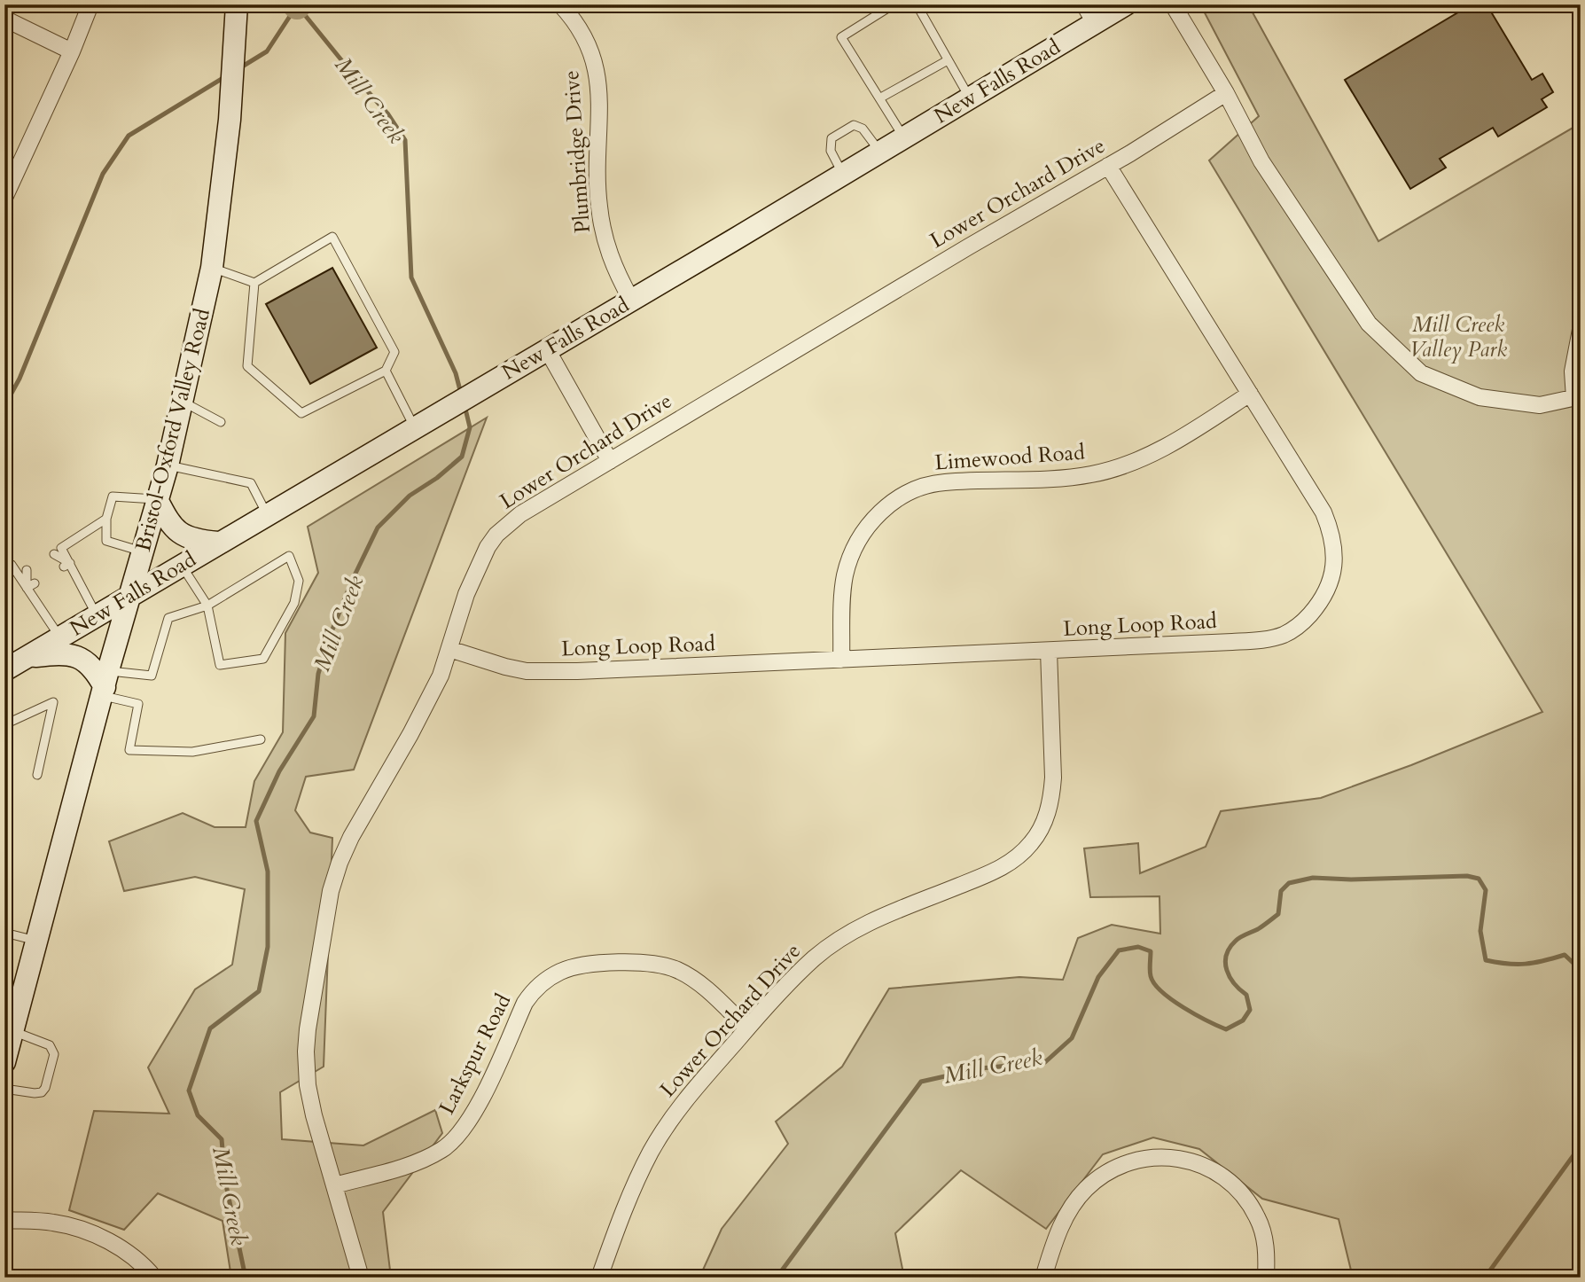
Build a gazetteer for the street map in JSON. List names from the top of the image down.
{
  "streets": {
    "main road": ["New Falls Road", "Bristol-Oxford Valley Road"],
    "street": [
      "Plumbridge Drive",
      "Lower Orchard Drive",
      "Limewood Road",
      "Long Loop Road",
      "Larkspur Road"
    ]
  },
  "crossings": [
    ["New Falls Road", "Plumbridge Drive"],
    ["New Falls Road", "Bristol-Oxford Valley Road"],
    ["Lower Orchard Drive", "Long Loop Road"],
    ["Lower Orchard Drive", "Larkspur Road"],
    ["Limewood Road", "Long Loop Road"]
  ],
  "water": ["Mill Creek"],
  "parks": ["Mill Creek Valley Park"]
}
